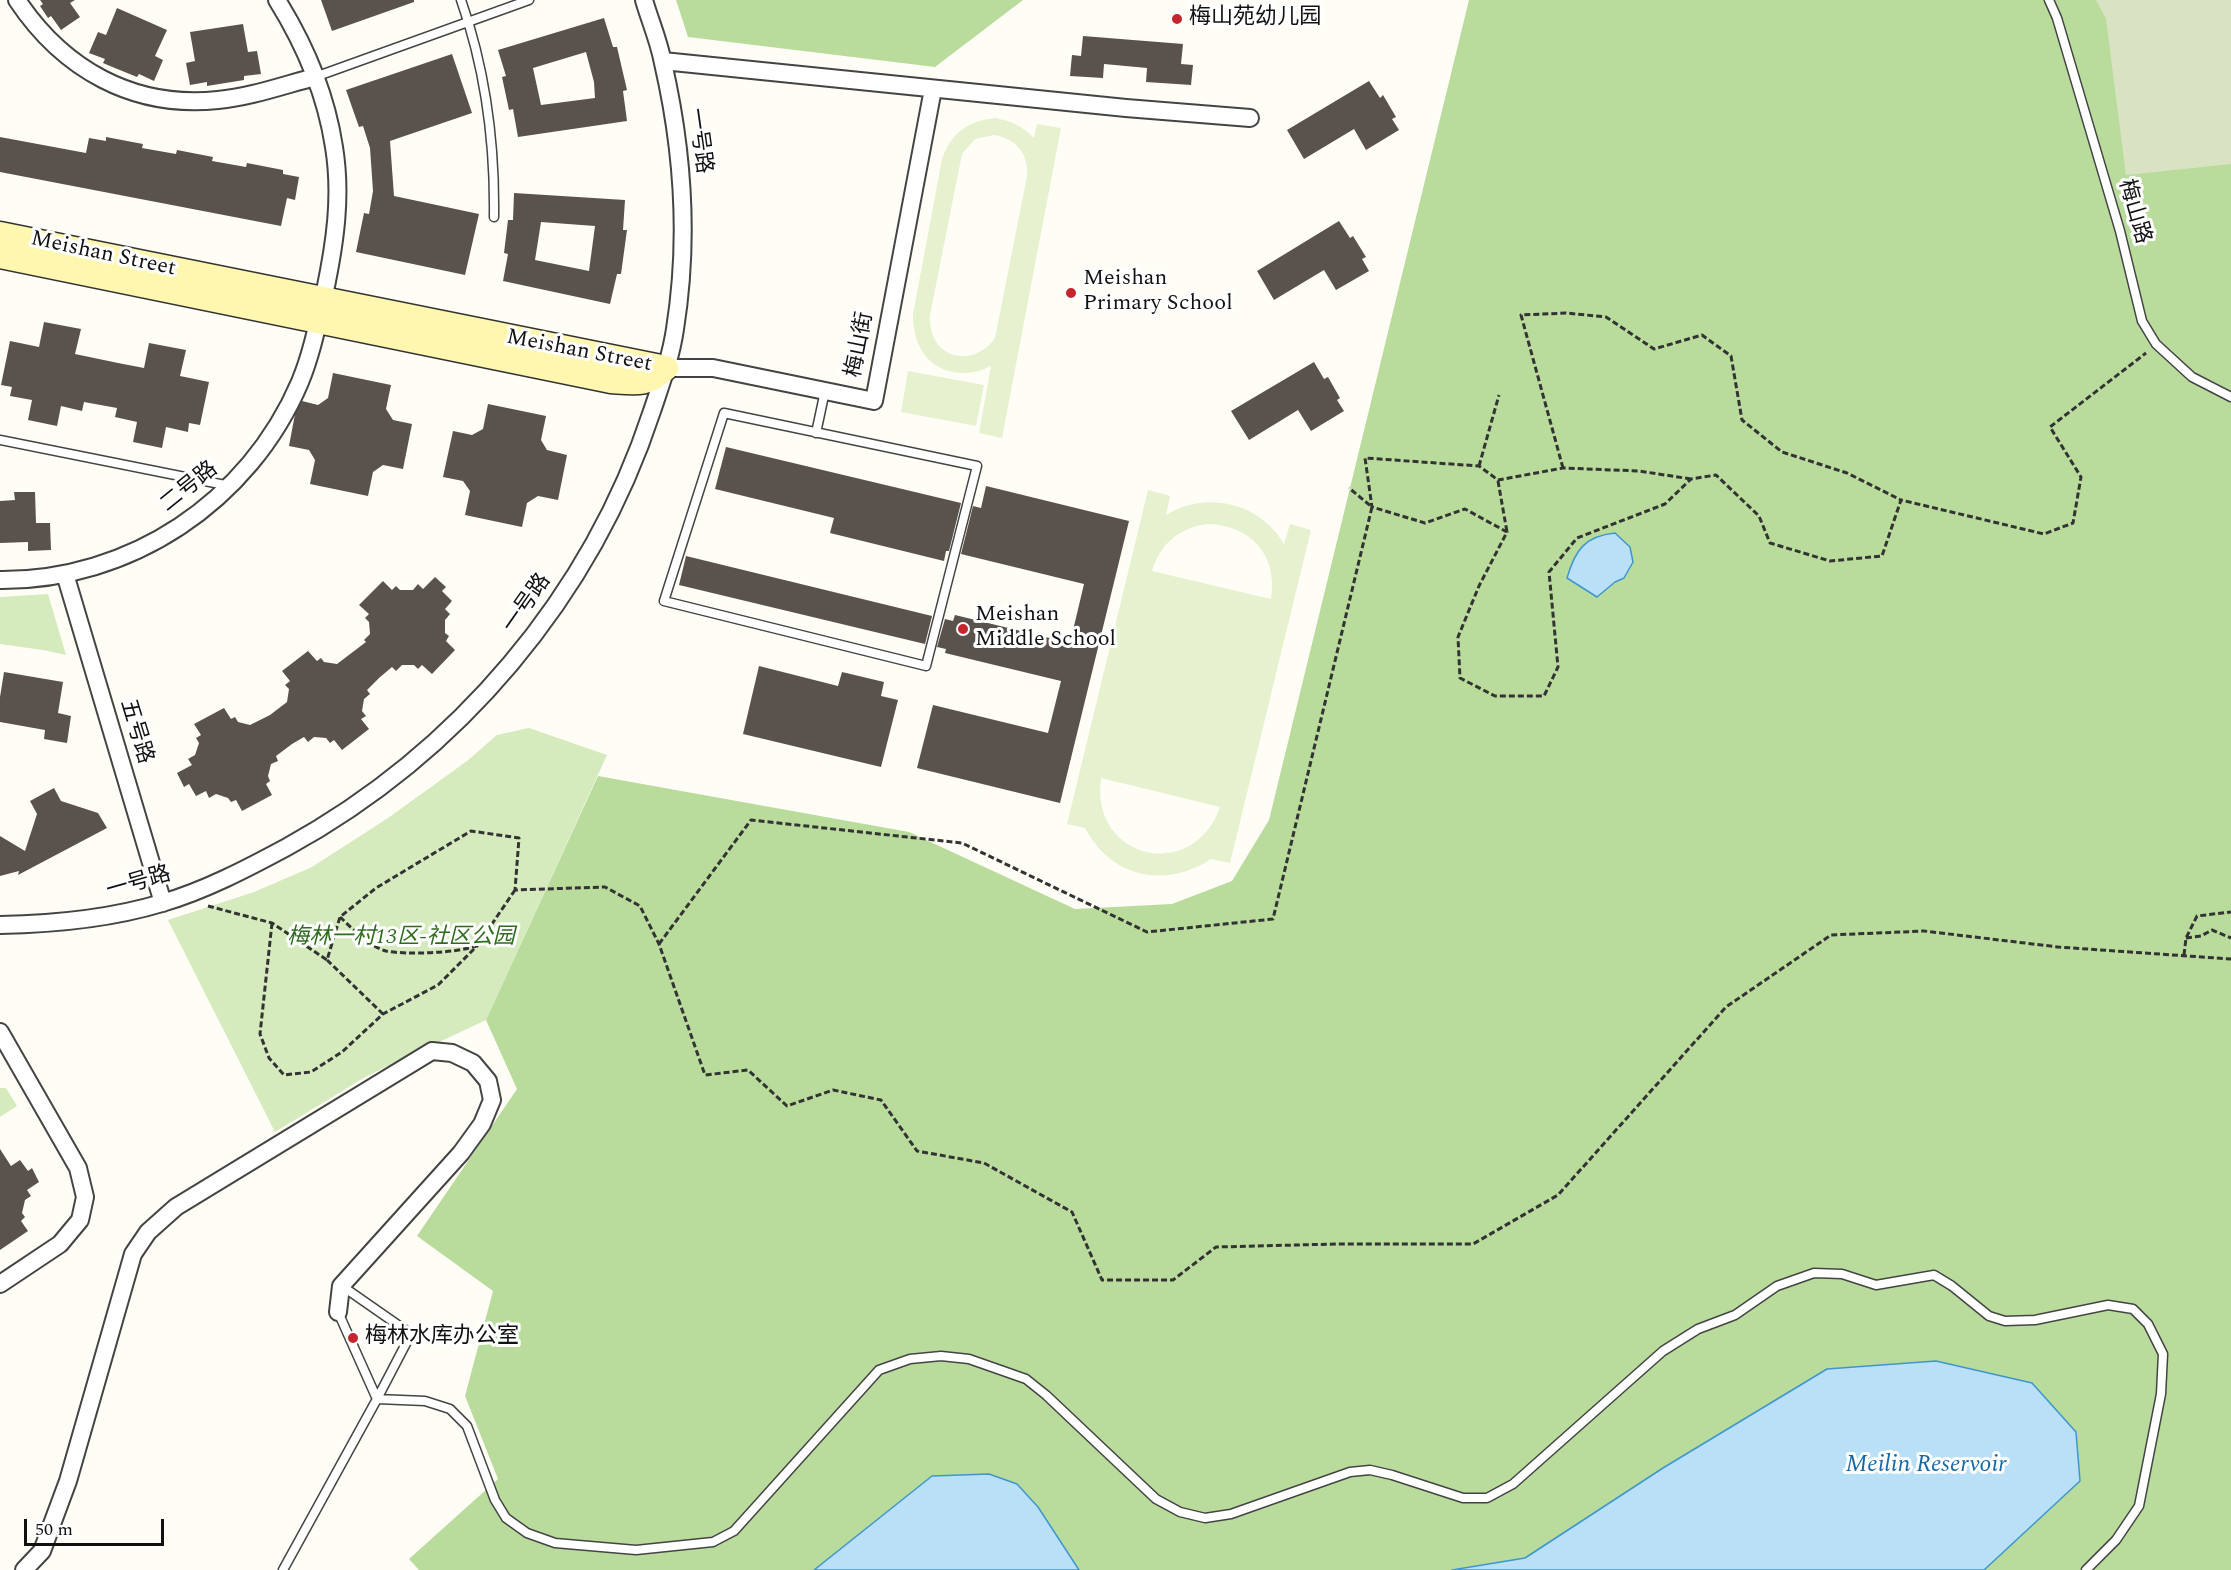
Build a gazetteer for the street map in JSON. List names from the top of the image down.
{
  "streets": {
    "street": [
      "一号路",
      "Meishan Street",
      "梅山街",
      "二号路",
      "五号路"
    ],
    "lane": ["梅山路"]
  },
  "crossings": [
    ["一号路", "Meishan Street"],
    ["一号路", "梅山街"],
    ["一号路", "五号路"],
    ["Meishan Street", "梅山街"],
    ["Meishan Street", "二号路"],
    ["二号路", "五号路"]
  ],
  "water": ["Meilin Reservoir"],
  "parks": ["梅林一村13区-社区公园"],
  "places": [
    "梅山苑幼儿园",
    "Meishan Primary School",
    "Meishan Middle School",
    "梅林水库办公室"
  ],
  "scale_bar": "50 m"
}
